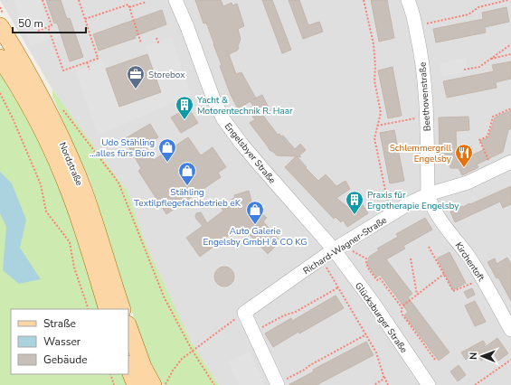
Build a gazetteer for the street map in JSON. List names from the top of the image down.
{
  "streets": {
    "main road": ["Nordstraße"],
    "street": [
      "Beethovenstraße",
      "Engelsbyer Straße",
      "Richard-Wagner-Straße",
      "Kirchentoft",
      "Glücksburger Straße"
    ]
  },
  "crossings": [
    ["Beethovenstraße", "Richard-Wagner-Straße"],
    ["Beethovenstraße", "Kirchentoft"],
    ["Engelsbyer Straße", "Richard-Wagner-Straße"],
    ["Engelsbyer Straße", "Glücksburger Straße"],
    ["Richard-Wagner-Straße", "Kirchentoft"],
    ["Richard-Wagner-Straße", "Glücksburger Straße"]
  ],
  "places": {
    "office": ["Storebox"],
    "building": ["Yacht & Motorentechnik R. Haar", "Praxis für Ergotherapie Engelsby"],
    "shop": ["Udo Stähling …alles fürs Büro", "Stähling Textilpflegefachbetrieb eK", "Auto Galerie Engelsby GmbH & CO KG"],
    "restaurant": ["Schlemmergrill Engelsby"]
  },
  "legend": ["Straße", "Wasser", "Gebäude"],
  "scale_bar": "50 m",
  "north": "left"
}
